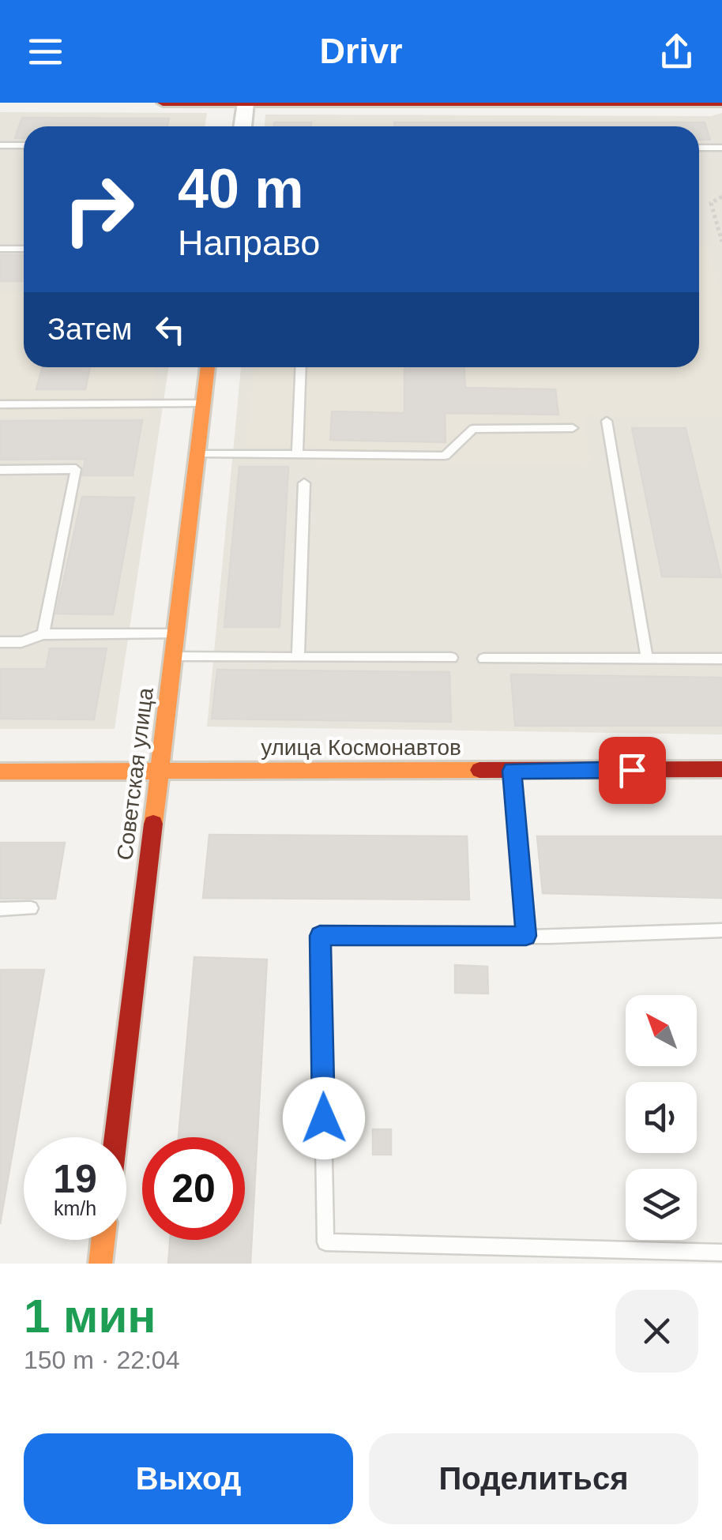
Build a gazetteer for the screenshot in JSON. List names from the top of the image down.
{
  "streets": {
    "street": ["улица Космонавтов", "Советская улица"]
  },
  "crossings": [
    ["улица Космонавтов", "Советская улица"]
  ],
  "north": "top left",
  "page": {
    "header": "Drivr",
    "turn": ["40 m", "Направо"],
    "then": "Затем",
    "speed": "19 km/h",
    "limit": "20",
    "heading": ["1 мин", "150 m · 22:04"],
    "buttons": ["Выход", "Поделиться"]
  }
}
